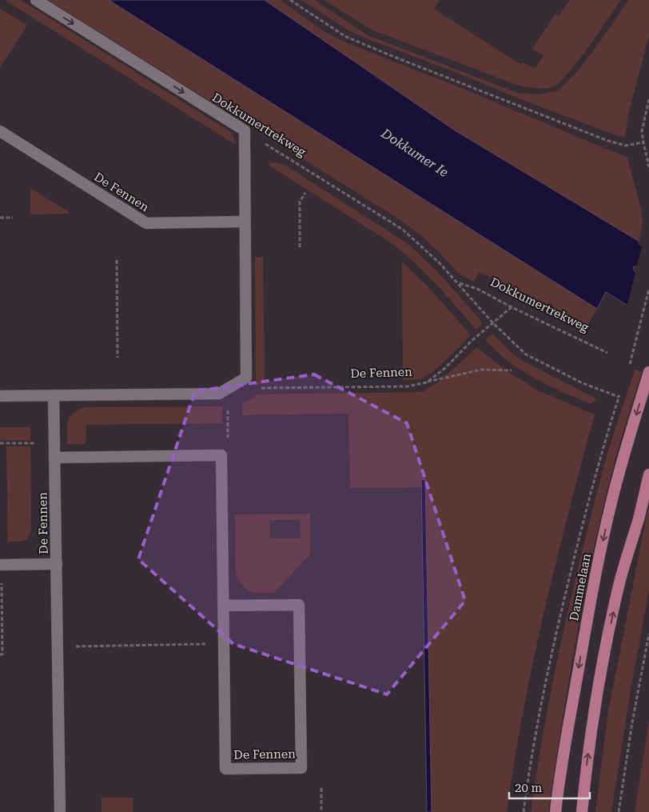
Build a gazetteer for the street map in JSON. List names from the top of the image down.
{
  "streets": {
    "main road": ["Dammelaan"],
    "street": ["Dokkumertrekweg", "De Fennen"]
  },
  "crossings": [
    ["Dokkumertrekweg", "De Fennen"],
    ["Dokkumertrekweg", "Dammelaan"]
  ],
  "water": ["Dokkumer Ie"],
  "scale_bar": "20 m"
}
